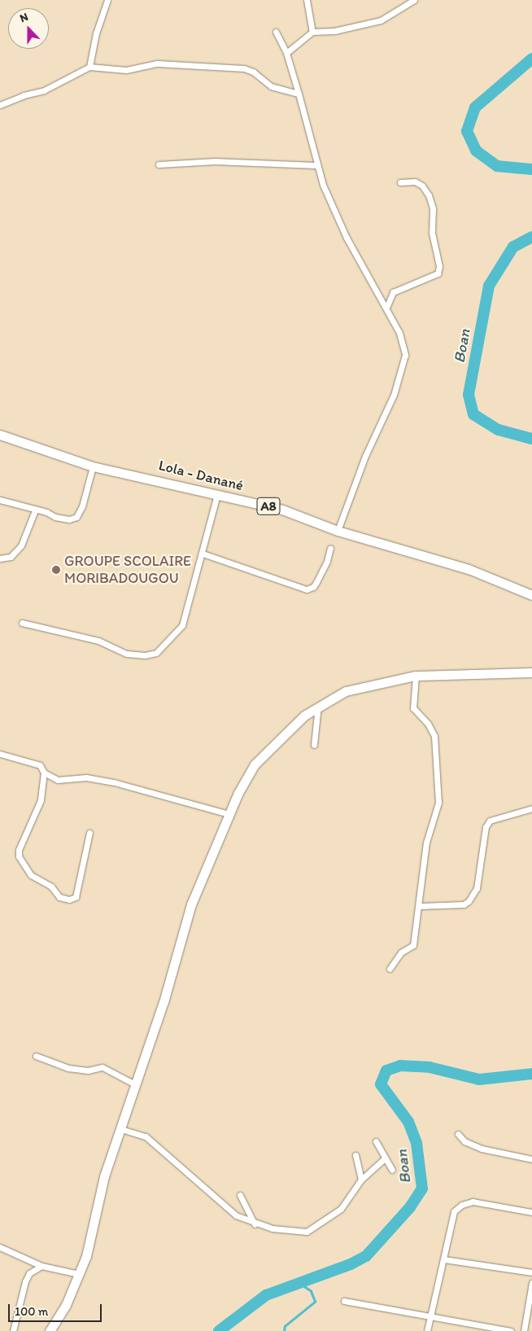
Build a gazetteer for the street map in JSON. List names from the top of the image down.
{
  "streets": {
    "main road": ["Lola - Danané", "A8"]
  },
  "water": ["Boan"],
  "places": ["GROUPE SCOLAIRE MORIBADOUGOU"],
  "scale_bar": "100 m",
  "north": "top"
}
